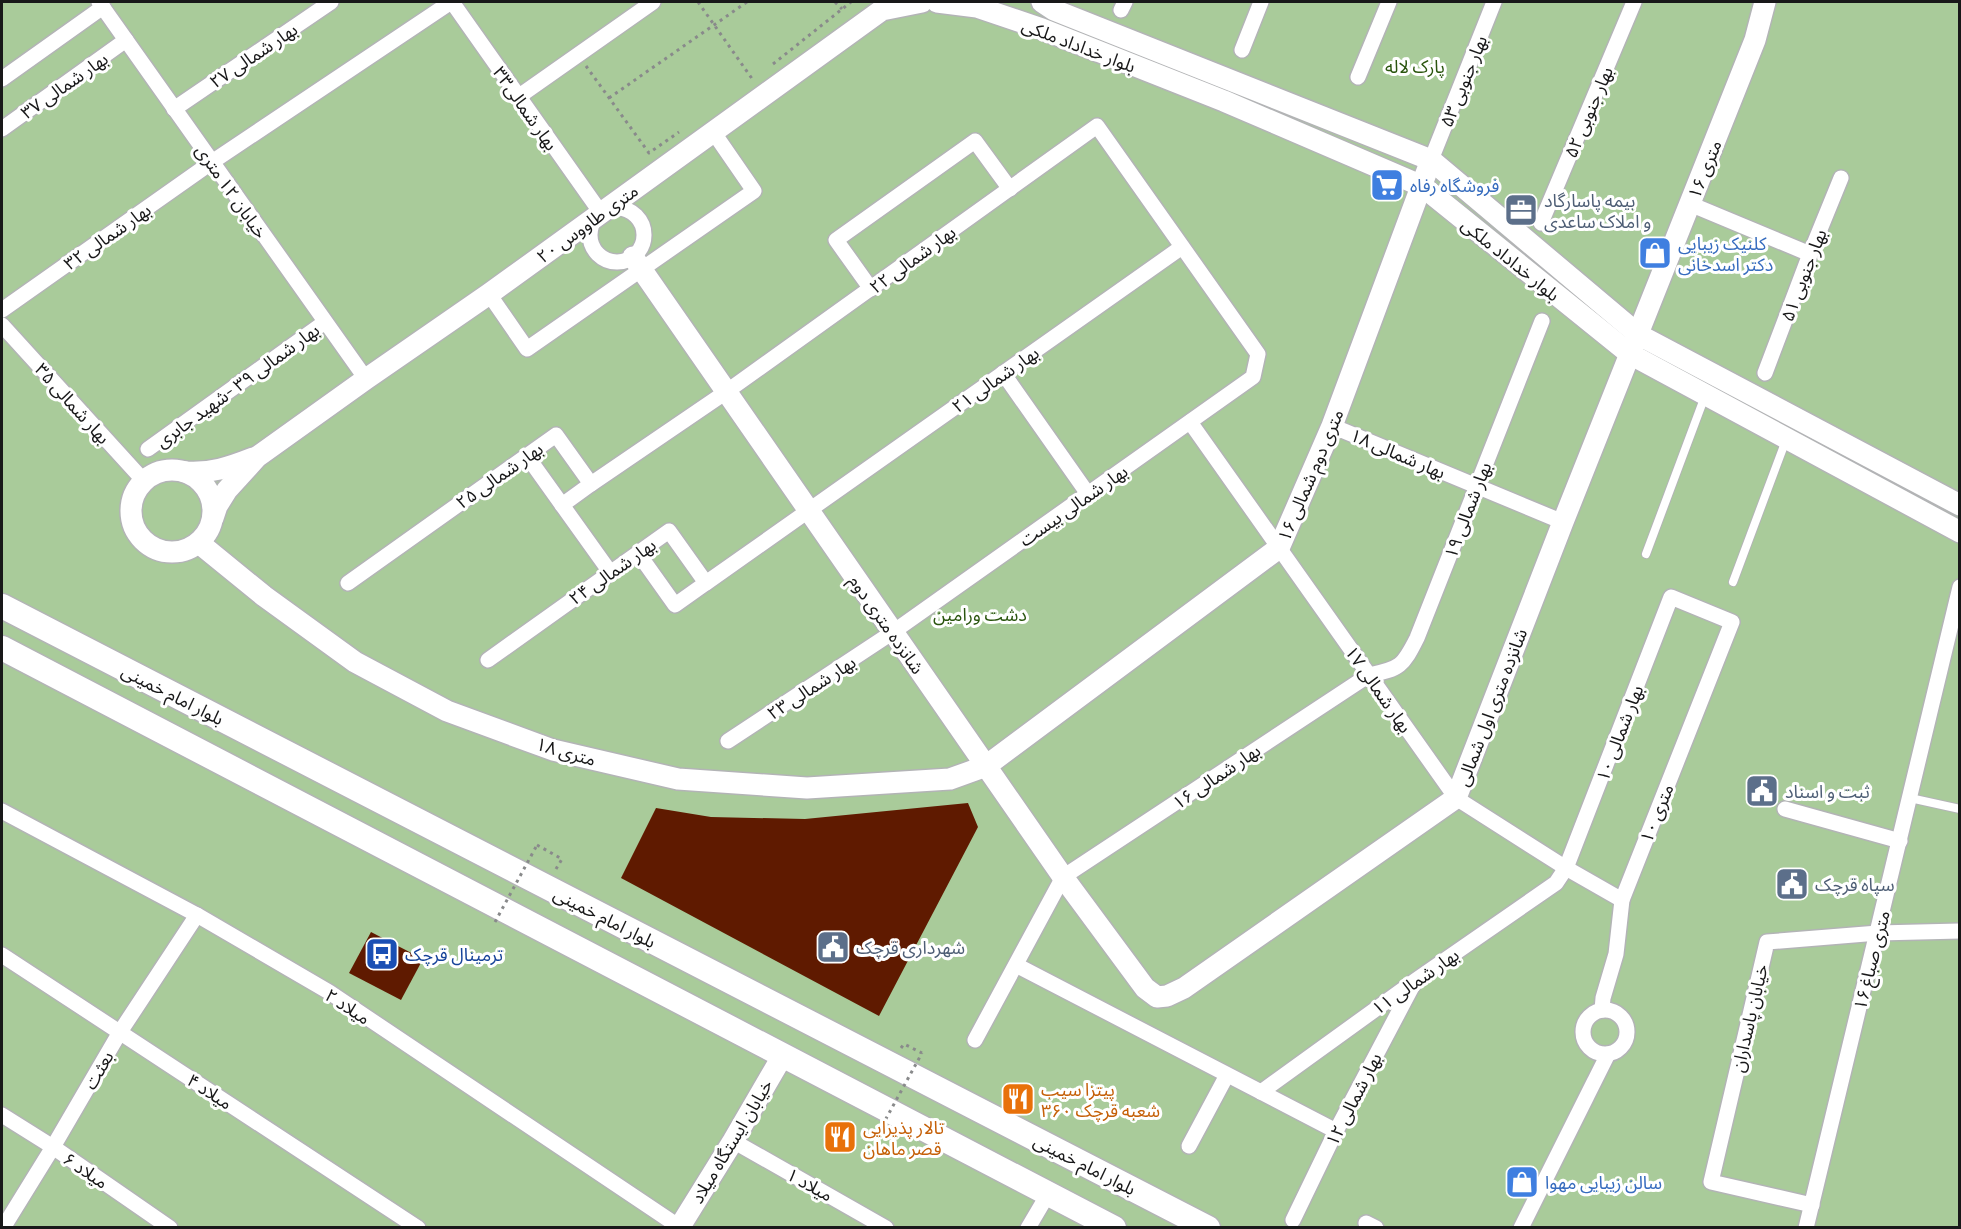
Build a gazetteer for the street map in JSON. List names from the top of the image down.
{
  "streets": {
    "main road": ["بلوار امام خمینی"],
    "street": [
      "بلوار خداداد ملکی",
      "بهار شمالی ۲۷",
      "بهار جنوبی ۵۳",
      "بهار شمالی ۳۷",
      "بهار شمالی۳۳",
      "بهار جنوبی ۵۲",
      "۱۶ متری",
      "خیابان ۱۲ متری",
      "۲۰ متری طاووس",
      "بهار شمالی ۳۲",
      "بهار شمالی ۲۲",
      "بهار جنوبی ۵۱",
      "بهار شمالی ۲۱",
      "بهار شمالی ۳۹ -شهید جابری",
      "بهار شمالی ۳۵",
      "بهار شمالی ۱۸",
      "بهار شمالی ۲۵",
      "۱۶ متری دوم شمالی",
      "بهار شمالی بیست",
      "بهار شمالی ۱۹",
      "بهار شمالی ۲۴",
      "شانزده متری دوم",
      "بهار شمالی ۲۳",
      "بهار شمالی ۱۷",
      "شانزده متری اول شمالی",
      "بهار شمالی ۱۰",
      "۱۸ متری",
      "بهار شمالی ۱۶",
      "۱۰ متری",
      "۱۶ متری صباغ",
      "بهار شمالی ۱۱",
      "میلاد ۲",
      "خیابان پاسداران",
      "بعثت",
      "میلاد ۴",
      "بهار شمالی ۱۲",
      "خیابان ایستگاه میلاد",
      "میلاد ۶",
      "میلاد ۱"
    ]
  },
  "crossings": [
    ["بلوار خداداد ملکی", "بهار جنوبی ۵۳"],
    ["بلوار خداداد ملکی", "۱۶ متری"],
    ["بلوار خداداد ملکی", "۱۶ متری دوم شمالی"],
    ["بلوار خداداد ملکی", "شانزده متری اول شمالی"],
    ["بهار شمالی ۲۷", "خیابان ۱۲ متری"],
    ["بهار جنوبی ۵۳", "۱۶ متری دوم شمالی"],
    ["بهار شمالی ۳۷", "خیابان ۱۲ متری"],
    ["بهار شمالی۳۳", "۲۰ متری طاووس"],
    ["بهار شمالی۳۳", "بهار شمالی ۳۲"],
    ["بهار شمالی۳۳", "شانزده متری دوم"],
    ["۱۶ متری", "شانزده متری اول شمالی"],
    ["خیابان ۱۲ متری", "۲۰ متری طاووس"],
    ["خیابان ۱۲ متری", "بهار شمالی ۳۲"],
    ["خیابان ۱۲ متری", "بهار شمالی ۳۹ -شهید جابری"],
    ["۲۰ متری طاووس", "بهار شمالی ۳۵"],
    ["۲۰ متری طاووس", "شانزده متری دوم"],
    ["۲۰ متری طاووس", "۱۸ متری"],
    ["بهار شمالی ۲۲", "بهار شمالی ۲۱"],
    ["بهار شمالی ۲۲", "بهار شمالی بیست"],
    ["بهار شمالی ۲۲", "شانزده متری دوم"],
    ["بهار شمالی ۲۱", "بهار شمالی بیست"],
    ["بهار شمالی ۲۱", "شانزده متری دوم"],
    ["بهار شمالی ۳۵", "۱۸ متری"],
    ["بهار شمالی ۱۸", "۱۶ متری دوم شمالی"],
    ["بهار شمالی ۱۸", "بهار شمالی ۱۹"],
    ["بهار شمالی ۱۸", "شانزده متری اول شمالی"],
    ["۱۶ متری دوم شمالی", "شانزده متری دوم"],
    ["۱۶ متری دوم شمالی", "بهار شمالی ۱۷"],
    ["۱۶ متری دوم شمالی", "۱۸ متری"],
    ["بهار شمالی بیست", "شانزده متری دوم"],
    ["بهار شمالی بیست", "بهار شمالی ۲۳"],
    ["بهار شمالی بیست", "بهار شمالی ۱۷"],
    ["بهار شمالی ۱۹", "بهار شمالی ۱۷"],
    ["بهار شمالی ۱۹", "بهار شمالی ۱۶"],
    ["شانزده متری دوم", "بهار شمالی ۲۳"],
    ["شانزده متری دوم", "شانزده متری اول شمالی"],
    ["شانزده متری دوم", "۱۸ متری"],
    ["شانزده متری دوم", "بهار شمالی ۱۶"],
    ["بهار شمالی ۱۷", "شانزده متری اول شمالی"],
    ["بهار شمالی ۱۷", "بهار شمالی ۱۰"],
    ["بهار شمالی ۱۷", "بهار شمالی ۱۶"],
    ["بهار شمالی ۱۷", "۱۰ متری"],
    ["بهار شمالی ۱۷", "بهار شمالی ۱۱"],
    ["بهار شمالی ۱۰", "۱۰ متری"],
    ["بهار شمالی ۱۰", "بهار شمالی ۱۱"],
    ["۱۶ متری صباغ", "خیابان پاسداران"],
    ["بهار شمالی ۱۱", "بهار شمالی ۱۲"],
    ["میلاد ۲", "بعثت"],
    ["میلاد ۲", "خیابان ایستگاه میلاد"],
    ["بعثت", "میلاد ۴"],
    ["بعثت", "میلاد ۶"],
    ["خیابان ایستگاه میلاد", "میلاد ۱"]
  ],
  "parks": ["پارک لاله", "دشت ورامین"],
  "places": {
    "supermarket": ["فروشگاه رفاه"],
    "office": ["بیمه پاسارگاد و املاک ساعدی"],
    "shop": ["کلنیک زیبایی دکتر اسدخانی", "سالن زیبایی مهوا"],
    "public building": ["ثبت و اسناد", "سپاه قرچک", "شهرداری قرچک"],
    "bus stop": ["ترمینال قرچک"],
    "restaurant": ["پیتزا سیب ۳۶۰ شعبه قرچک", "تالار پذیرایی قصر ماهان"]
  }
}
